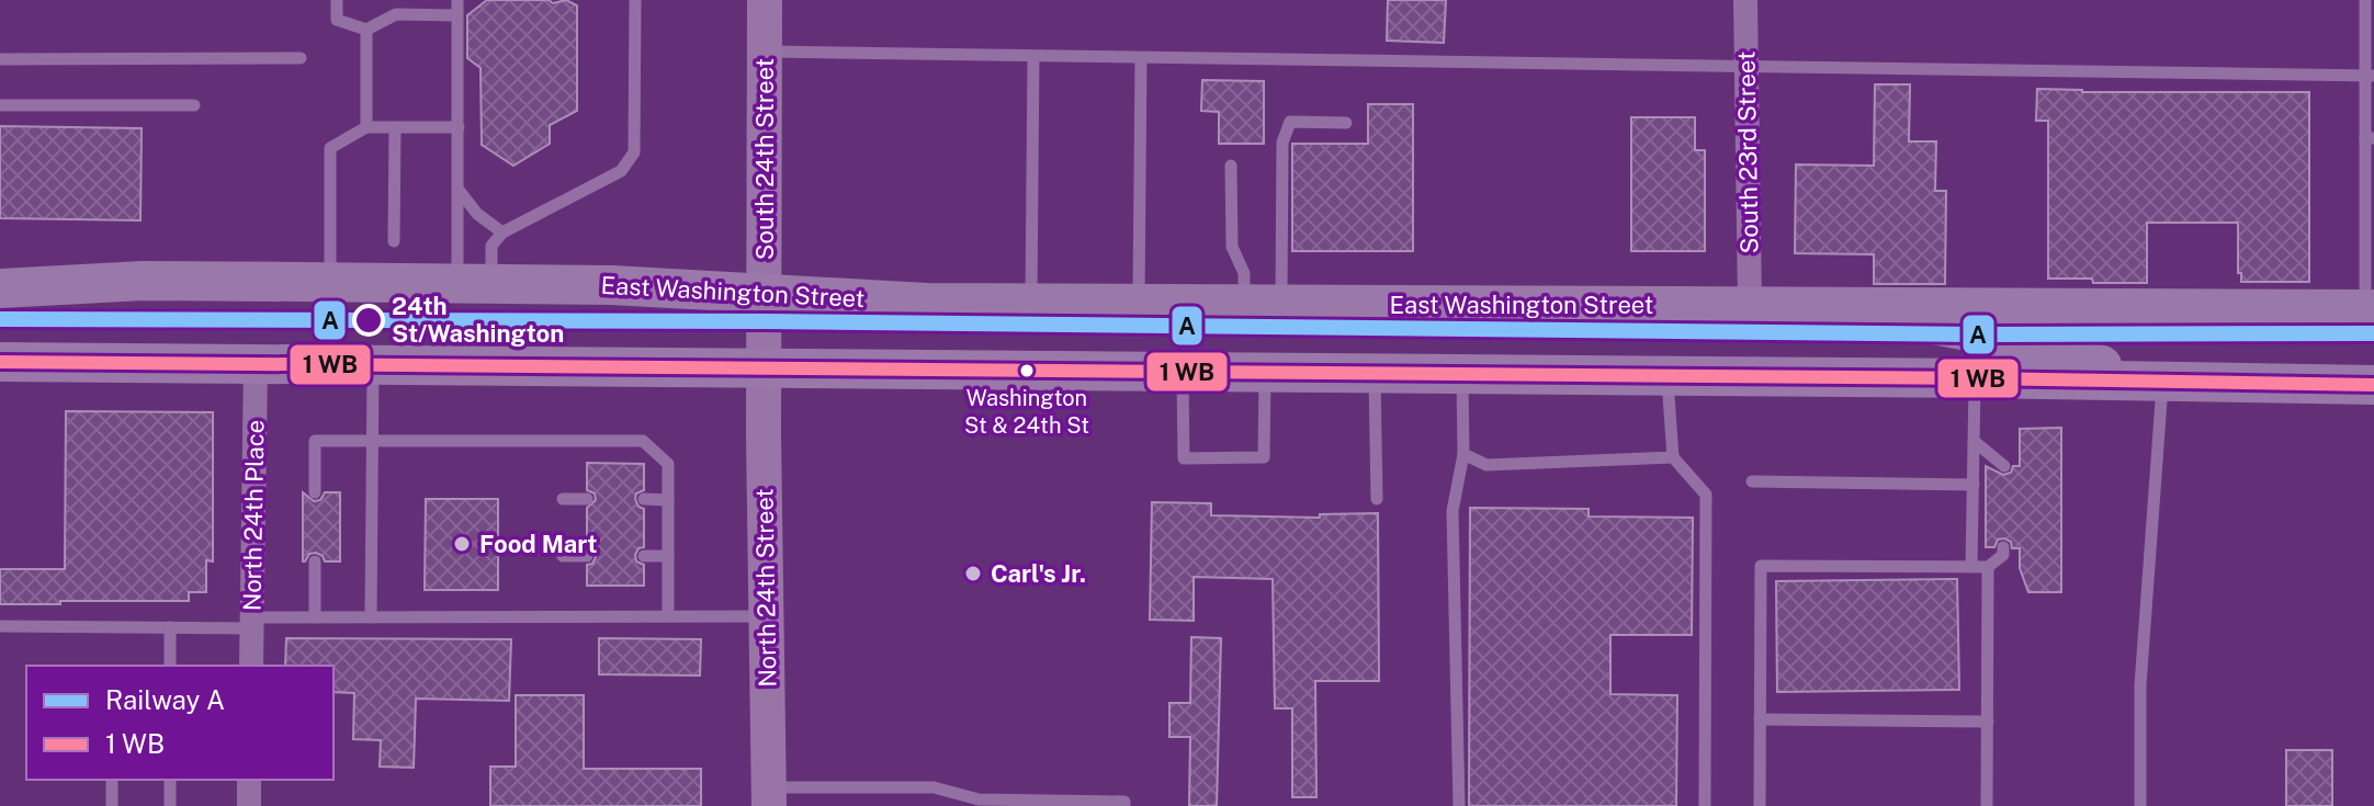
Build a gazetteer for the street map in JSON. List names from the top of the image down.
{
  "streets": {
    "main road": ["South 24th Street", "East Washington Street", "North 24th Street"],
    "street": ["South 23rd Street", "North 24th Place"]
  },
  "crossings": [
    ["South 23rd Street", "East Washington Street"],
    ["South 24th Street", "East Washington Street"],
    ["South 24th Street", "North 24th Street"],
    ["East Washington Street", "North 24th Place"],
    ["East Washington Street", "North 24th Street"]
  ],
  "places": [
    "24th St/Washington",
    "Washington St & 24th St",
    "Food Mart",
    "Carl's Jr."
  ],
  "lines": ["rail line A"],
  "legend": ["Railway A", "1 WB"]
}
